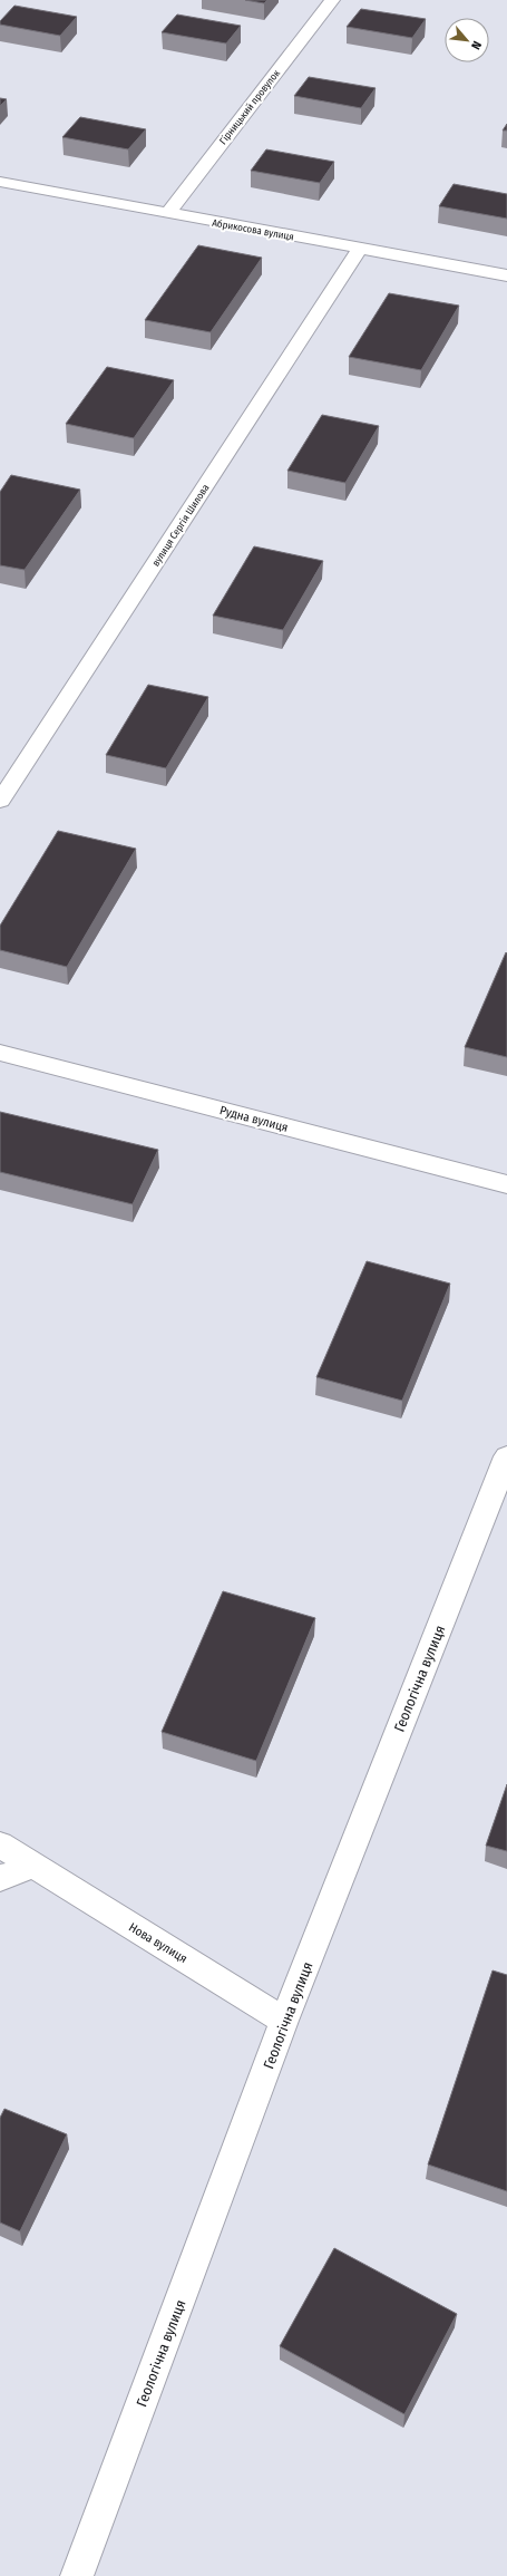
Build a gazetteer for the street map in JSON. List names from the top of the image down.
{
  "streets": {
    "street": [
      "Гірницький провулок",
      "Абрикосова вулиця",
      "вулиця Сергія Шилова",
      "Рудна вулиця",
      "Геологічна вулиця",
      "Нова вулиця"
    ]
  },
  "crossings": [
    ["Гірницький провулок", "Абрикосова вулиця"],
    ["Абрикосова вулиця", "вулиця Сергія Шилова"],
    ["Геологічна вулиця", "Нова вулиця"]
  ],
  "north": "bottom right"
}
